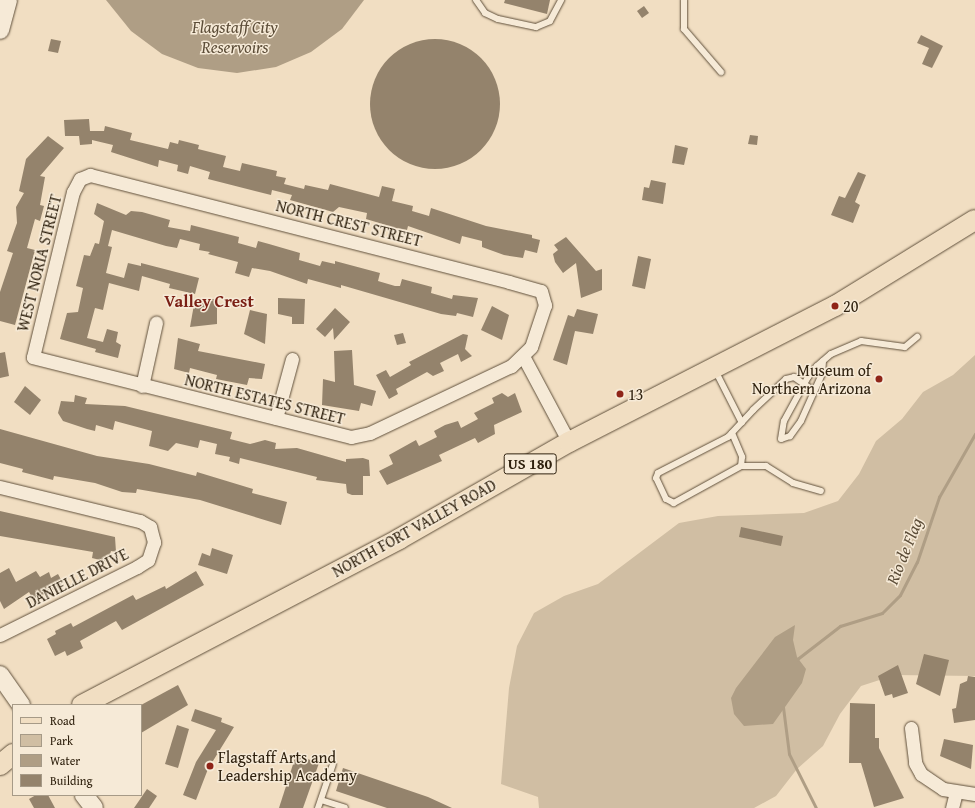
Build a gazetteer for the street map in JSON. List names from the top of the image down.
{
  "streets": {
    "main road": ["US 180", "NORTH FORT VALLEY ROAD"],
    "street": [
      "NORTH CREST STREET",
      "WEST NORIA STREET",
      "NORTH ESTATES STREET",
      "DANIELLE DRIVE"
    ]
  },
  "crossings": [
    ["NORTH CREST STREET", "WEST NORIA STREET"],
    ["NORTH CREST STREET", "NORTH ESTATES STREET"],
    ["WEST NORIA STREET", "NORTH ESTATES STREET"]
  ],
  "districts": ["Valley Crest"],
  "water": ["Flagstaff City Reservoirs", "Rio de Flag"],
  "places": [
    "20",
    "Museum of Northern Arizona",
    "13",
    "Flagstaff Arts and Leadership Academy"
  ],
  "legend": [
    "Road",
    "Park",
    "Water",
    "Building"
  ]
}
